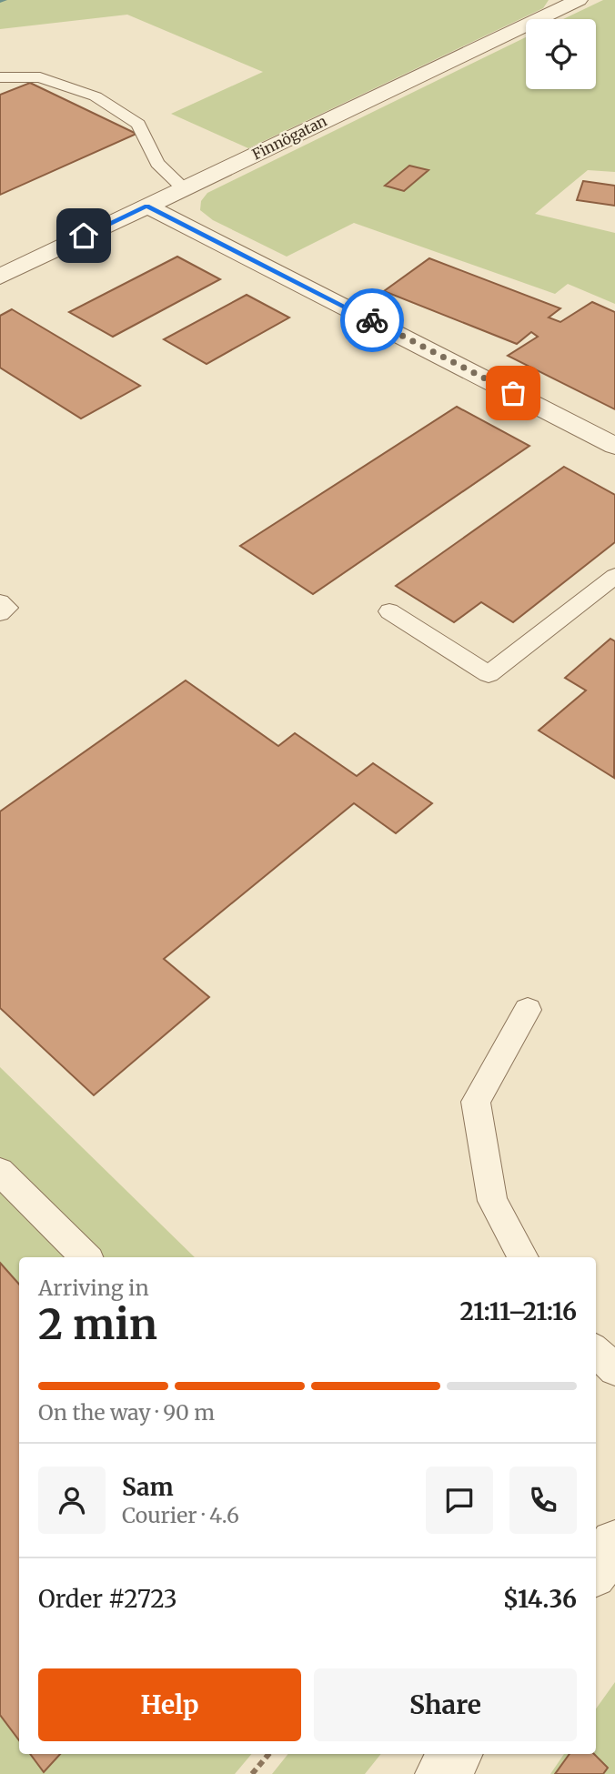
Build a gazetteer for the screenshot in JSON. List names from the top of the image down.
{
  "streets": {
    "street": ["Finnögatan"]
  },
  "page": {
    "heading": ["2 min", "Arriving in", "21:11–21:16"],
    "panel": [
      "Sam",
      "Courier · 4.6",
      "Order #2723",
      "$14.36"
    ],
    "bar": "On the way · 90 m",
    "buttons": ["Help", "Share"]
  }
}
